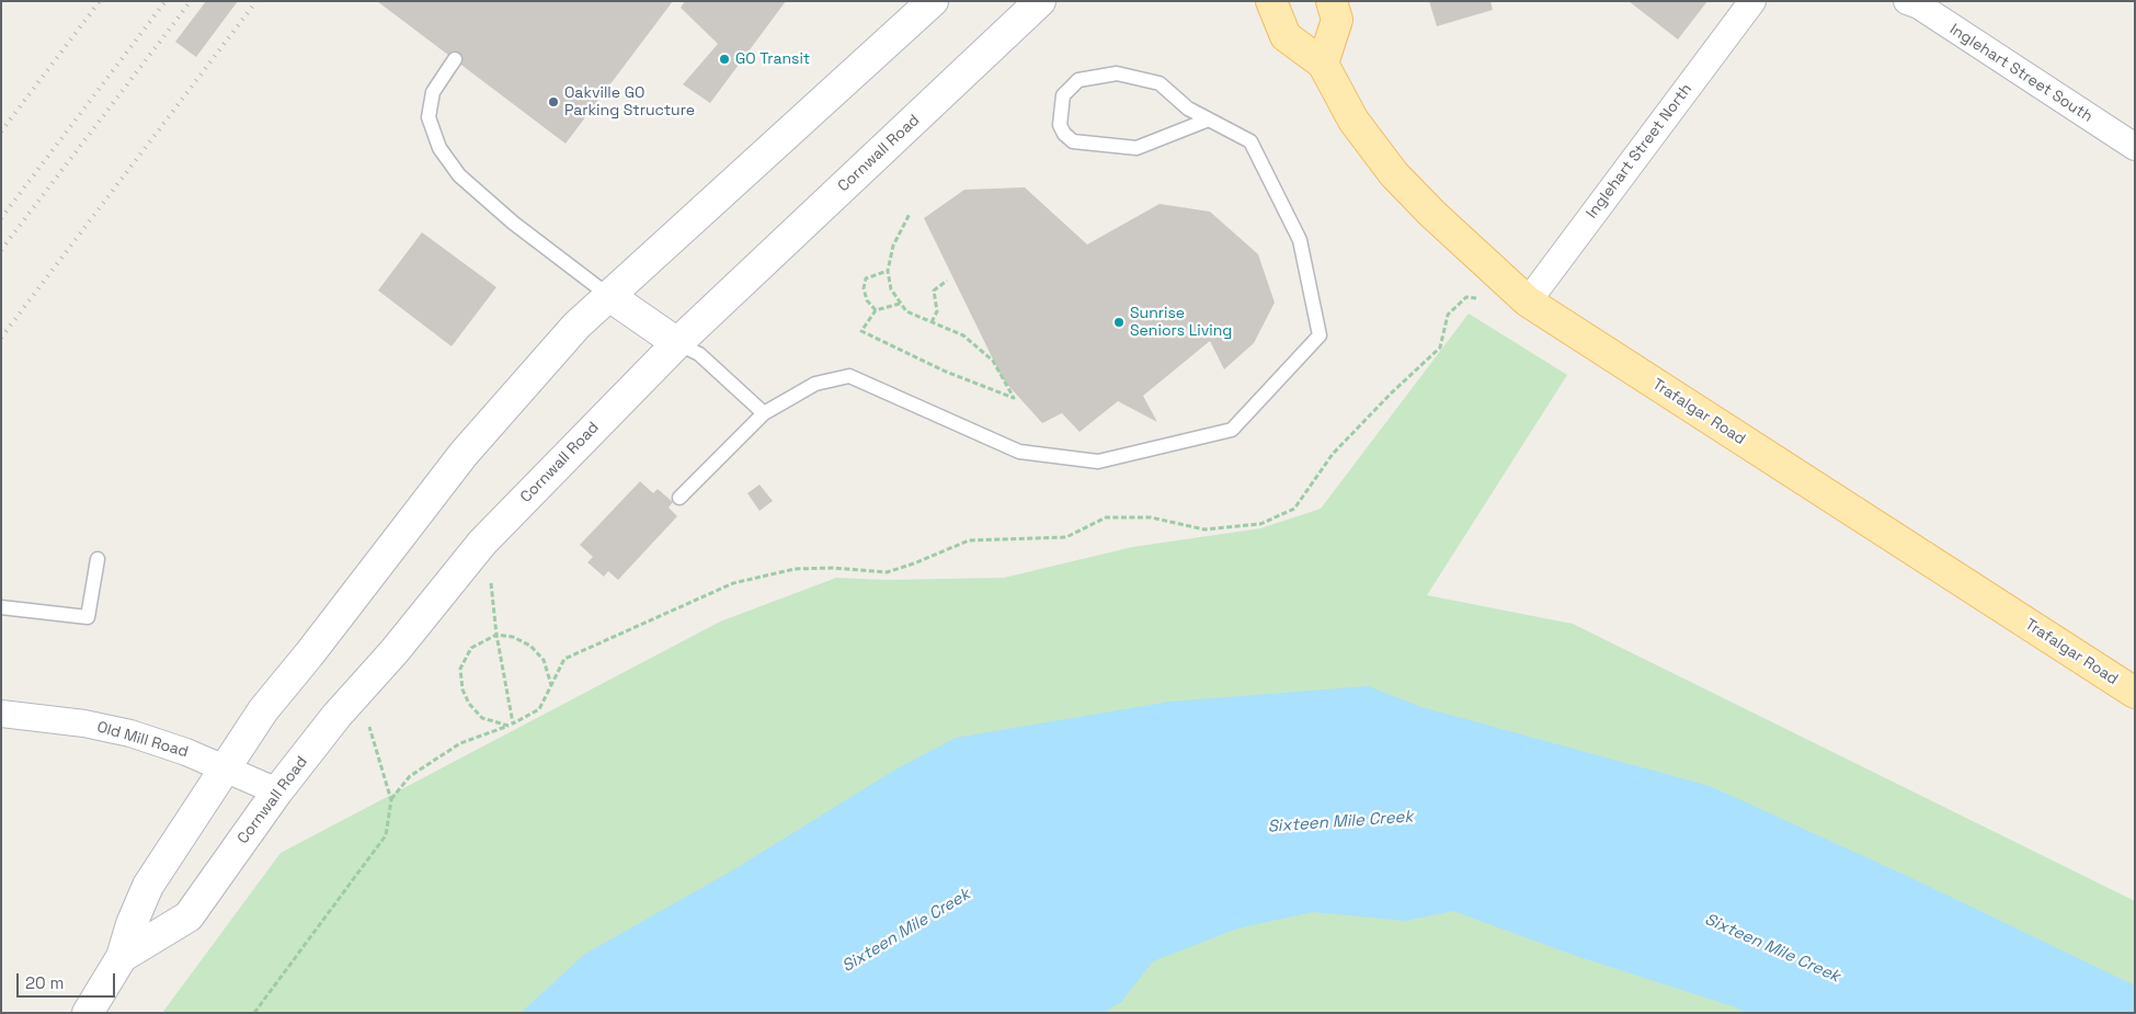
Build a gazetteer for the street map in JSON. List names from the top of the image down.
{
  "streets": {
    "main road": ["Cornwall Road", "Trafalgar Road"],
    "street": ["Inglehart Street South", "Inglehart Street North", "Old Mill Road"]
  },
  "crossings": [
    ["Inglehart Street North", "Trafalgar Road"],
    ["Cornwall Road", "Old Mill Road"]
  ],
  "water": ["Sixteen Mile Creek"],
  "places": ["GO Transit", "Oakville GO Parking Structure", "Sunrise Seniors Living"],
  "scale_bar": "20 m"
}
